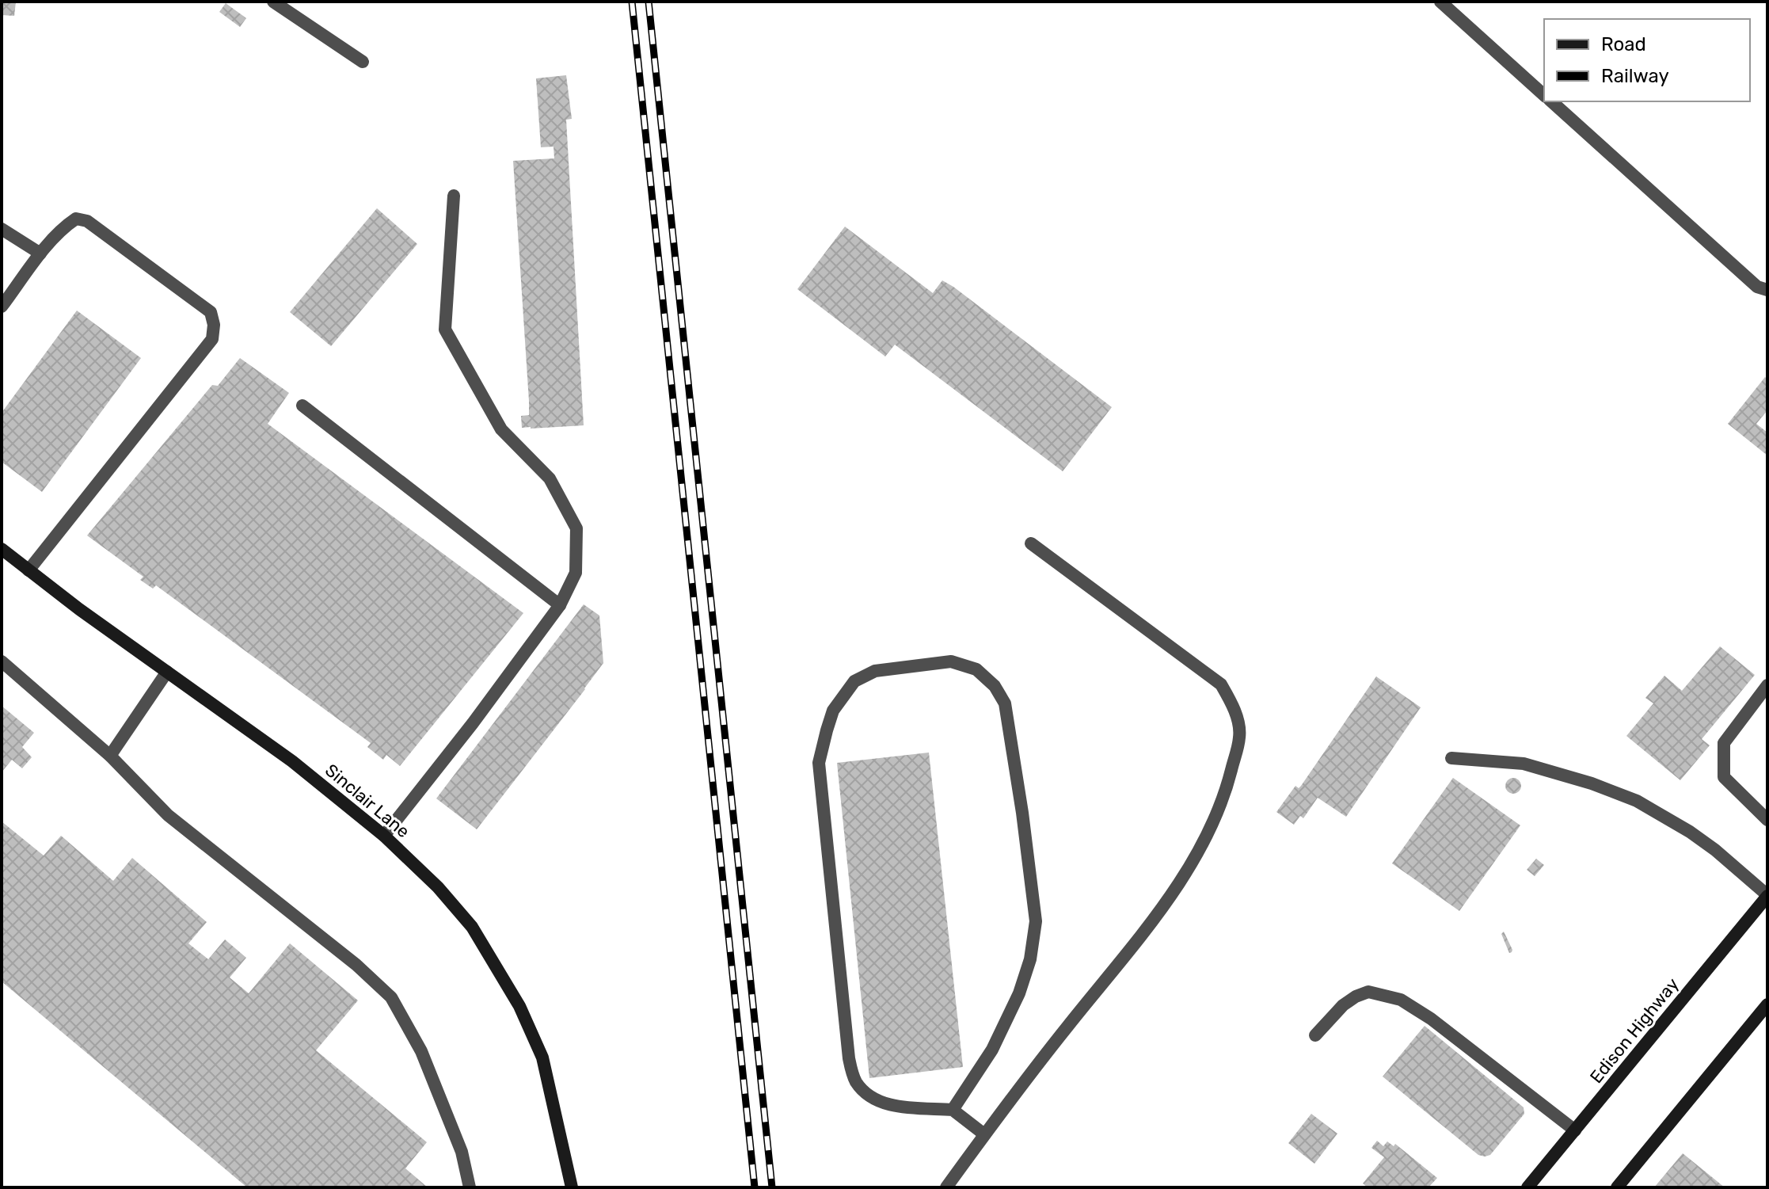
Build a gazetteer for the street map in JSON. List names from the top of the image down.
{
  "streets": {
    "main road": ["Sinclair Lane", "Edison Highway"]
  },
  "legend": ["Road", "Railway"]
}
